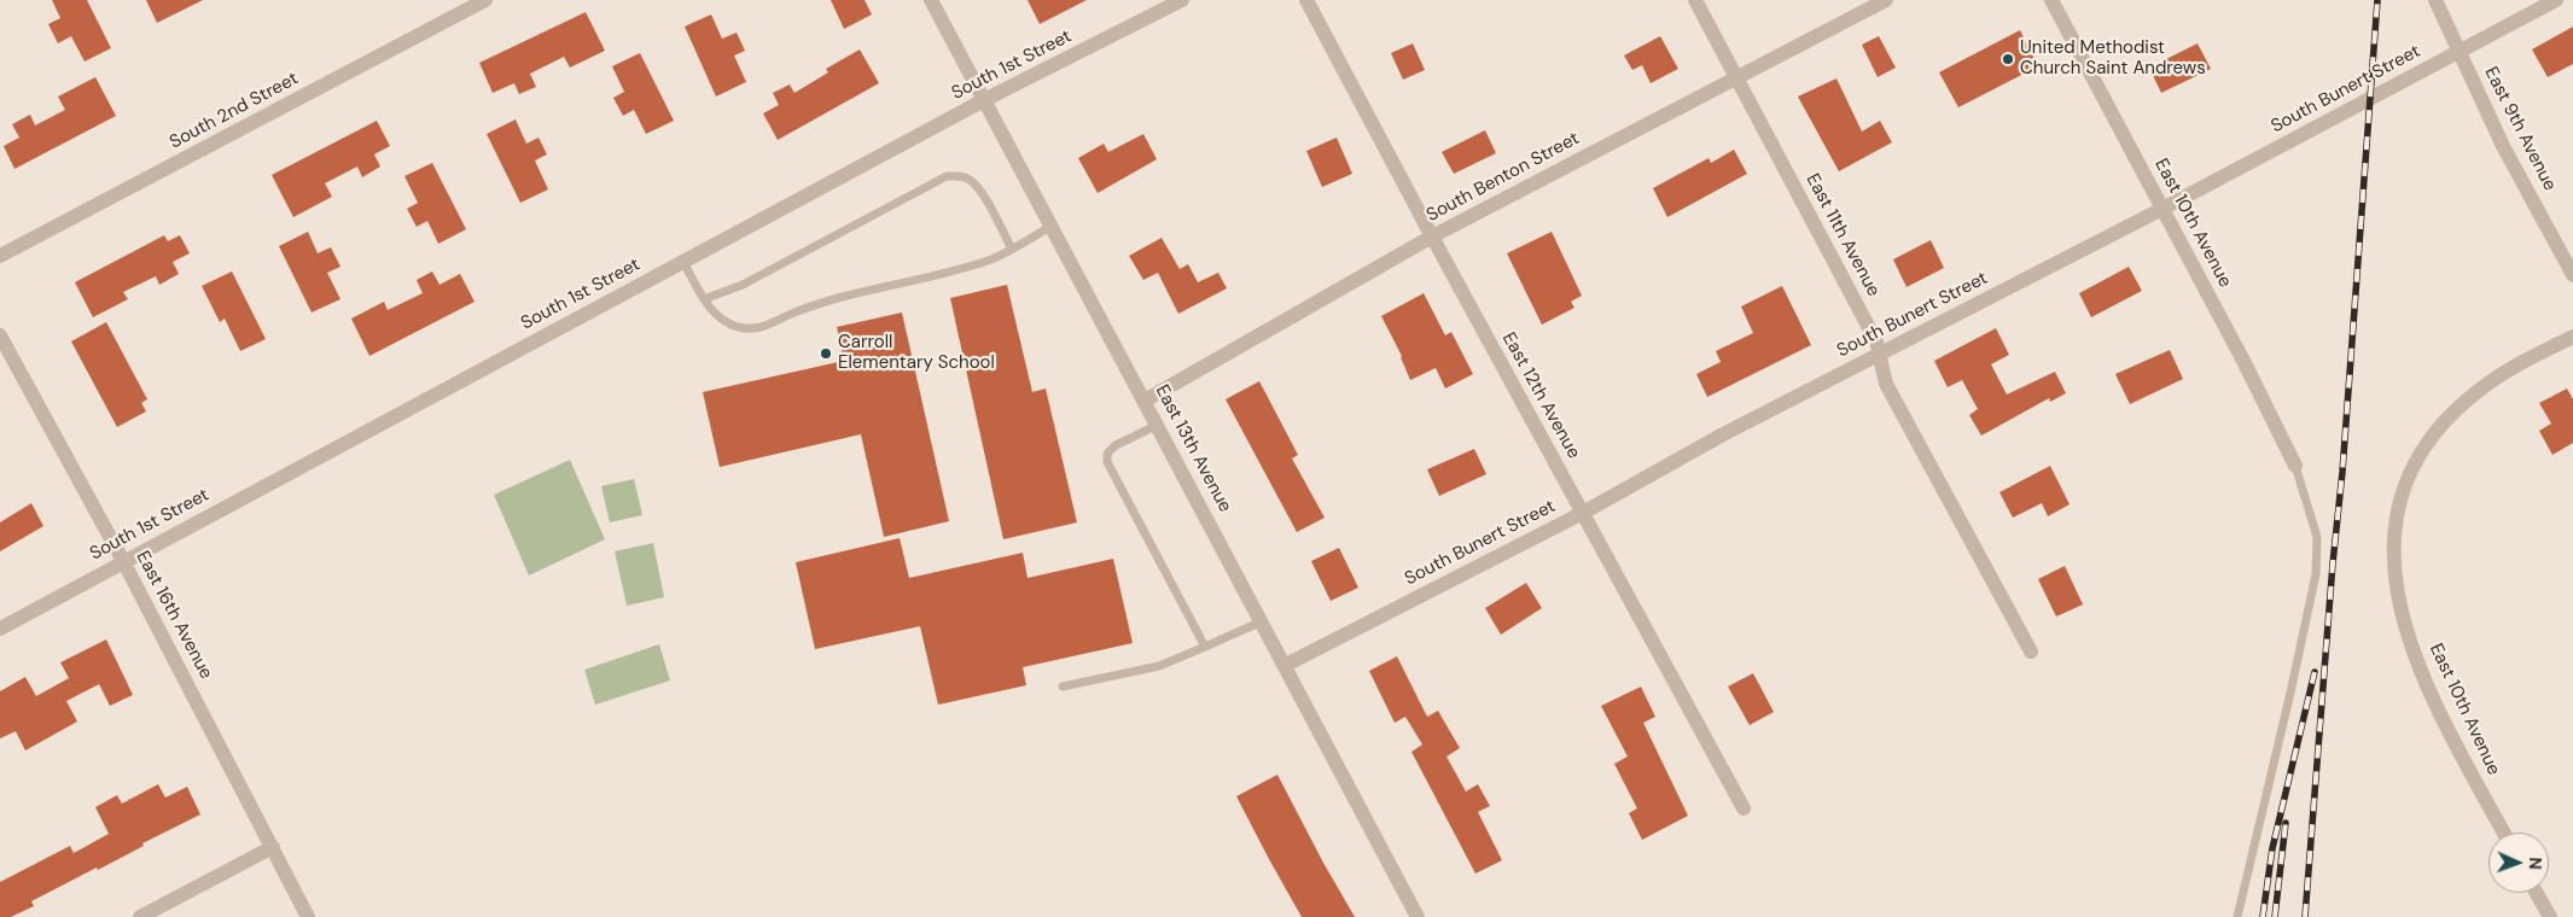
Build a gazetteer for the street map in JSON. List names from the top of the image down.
{
  "streets": {
    "street": [
      "South 1st Street",
      "South Bunert Street",
      "South 2nd Street",
      "East 9th Avenue",
      "South Benton Street",
      "East 10th Avenue",
      "East 11th Avenue",
      "East 12th Avenue",
      "East 13th Avenue",
      "East 16th Avenue"
    ]
  },
  "crossings": [
    ["South 1st Street", "East 13th Avenue"],
    ["South 1st Street", "East 16th Avenue"],
    ["South Bunert Street", "East 9th Avenue"],
    ["South Bunert Street", "East 10th Avenue"],
    ["South Bunert Street", "East 11th Avenue"],
    ["South Bunert Street", "East 12th Avenue"],
    ["South Bunert Street", "East 13th Avenue"],
    ["South Benton Street", "East 11th Avenue"],
    ["South Benton Street", "East 12th Avenue"],
    ["South Benton Street", "East 13th Avenue"]
  ],
  "places": ["United Methodist Church Saint Andrews", "Carroll Elementary School"],
  "north": "right"
}
